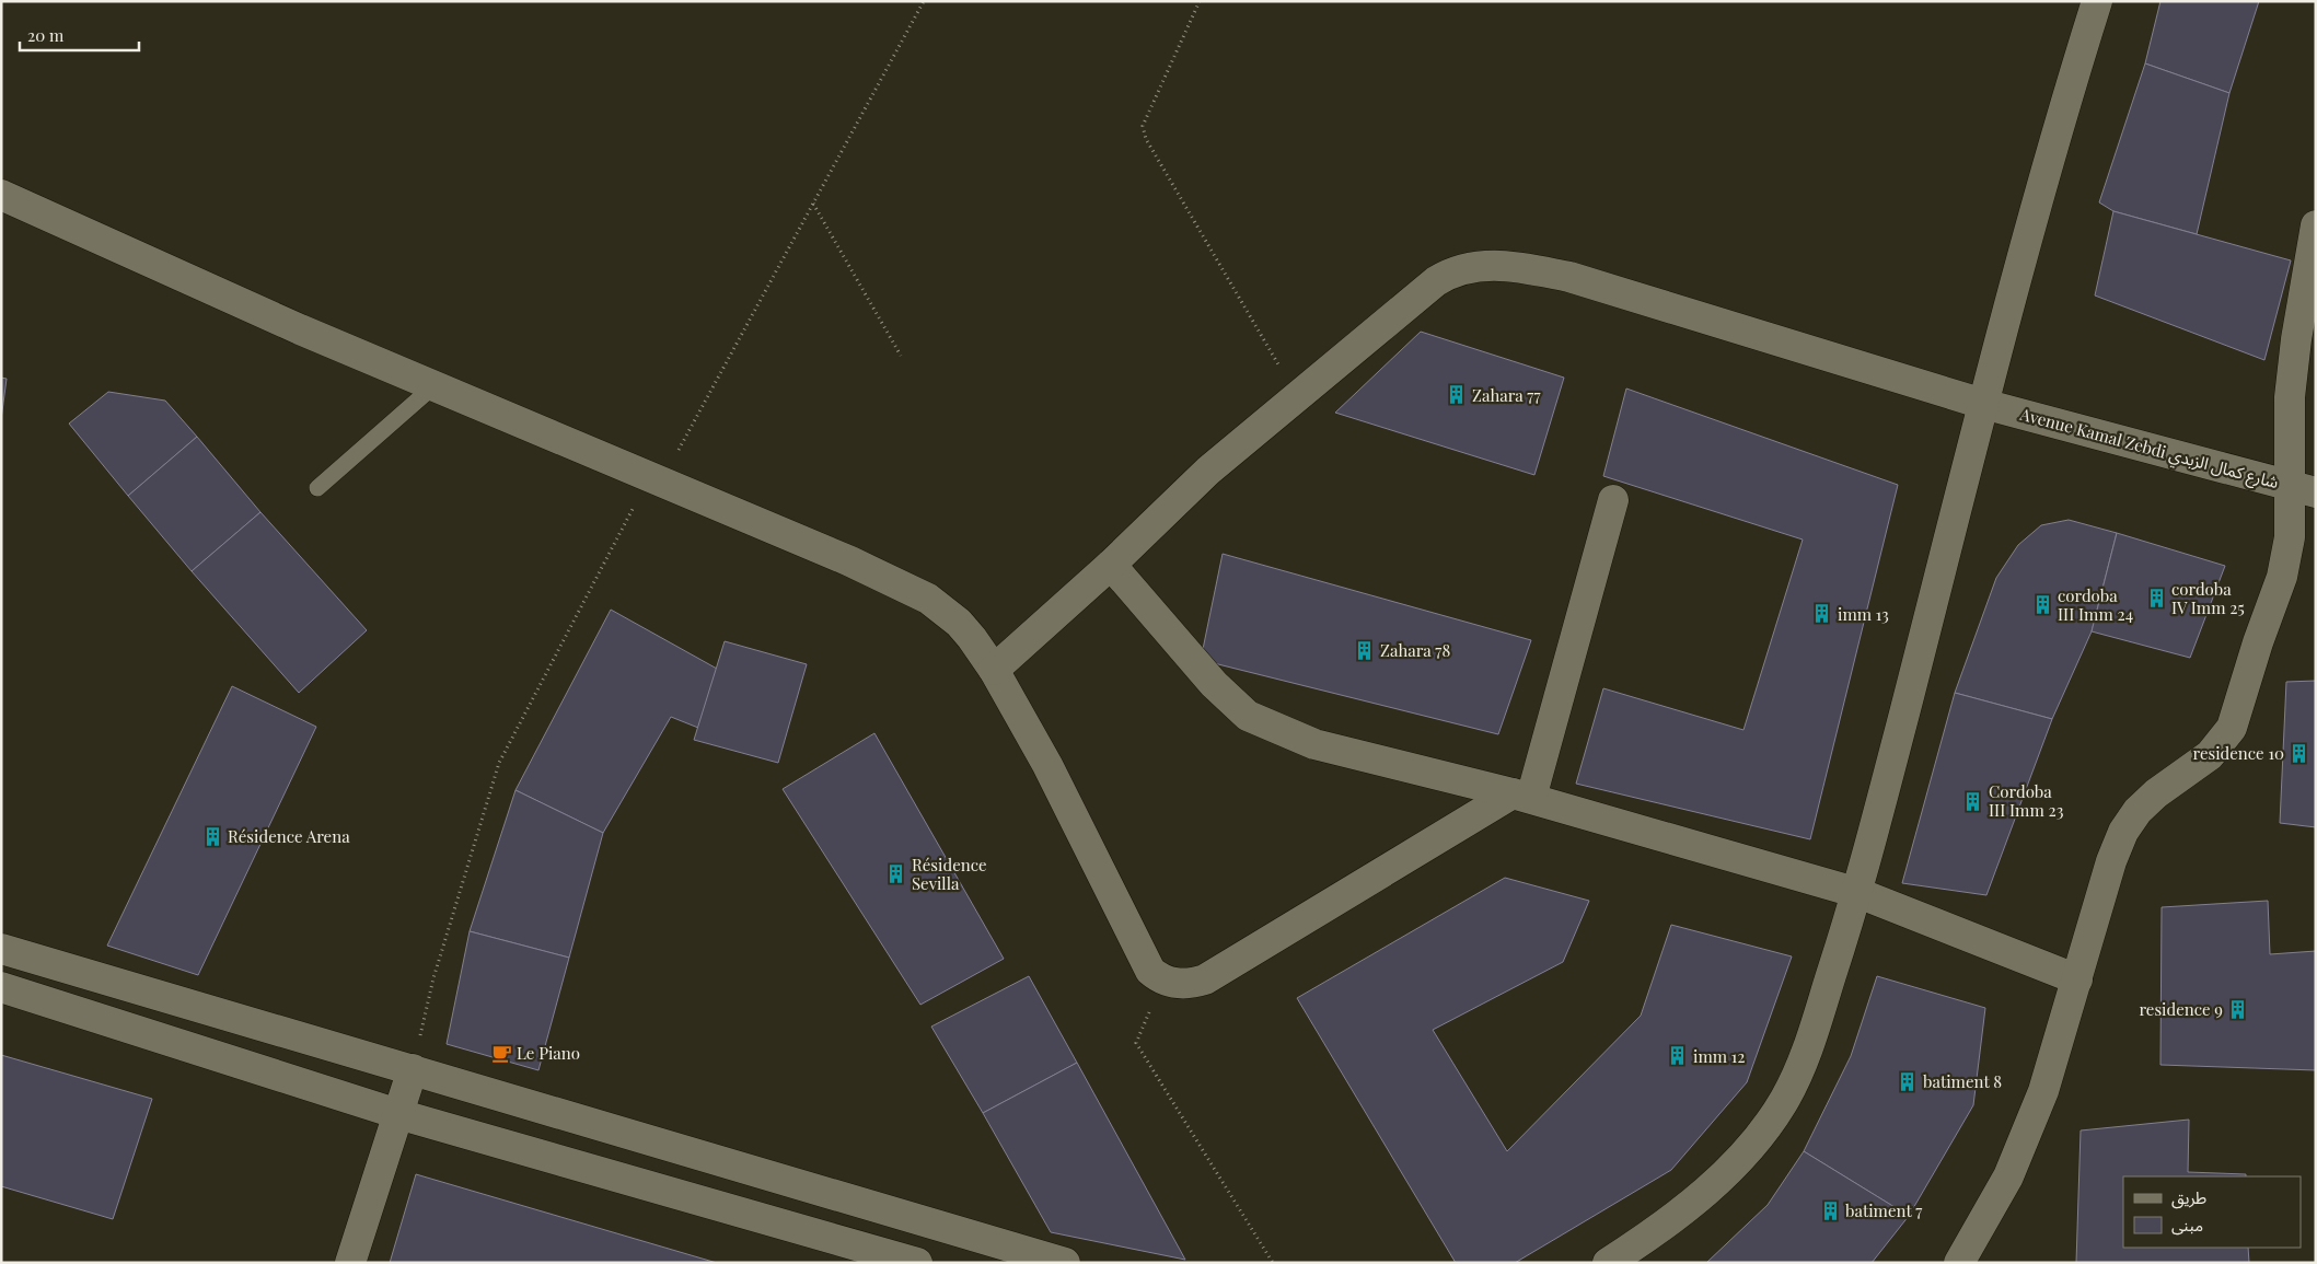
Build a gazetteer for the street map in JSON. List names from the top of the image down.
{
  "streets": {
    "street": ["Avenue Kamal Zebdi شارع كمال الزبدي"]
  },
  "places": {
    "building": [
      "Zahara 77",
      "cordoba IV Imm 25",
      "cordoba III Imm 24",
      "imm 13",
      "Zahara 78",
      "residence 10",
      "Cordoba III Imm 23",
      "Résidence Arena",
      "Résidence Sevilla",
      "residence 9",
      "imm 12",
      "batiment 8",
      "batiment 7"
    ],
    "cafe": ["Le Piano"]
  },
  "legend": ["طريق", "مبنى"],
  "scale_bar": "20 m"
}
